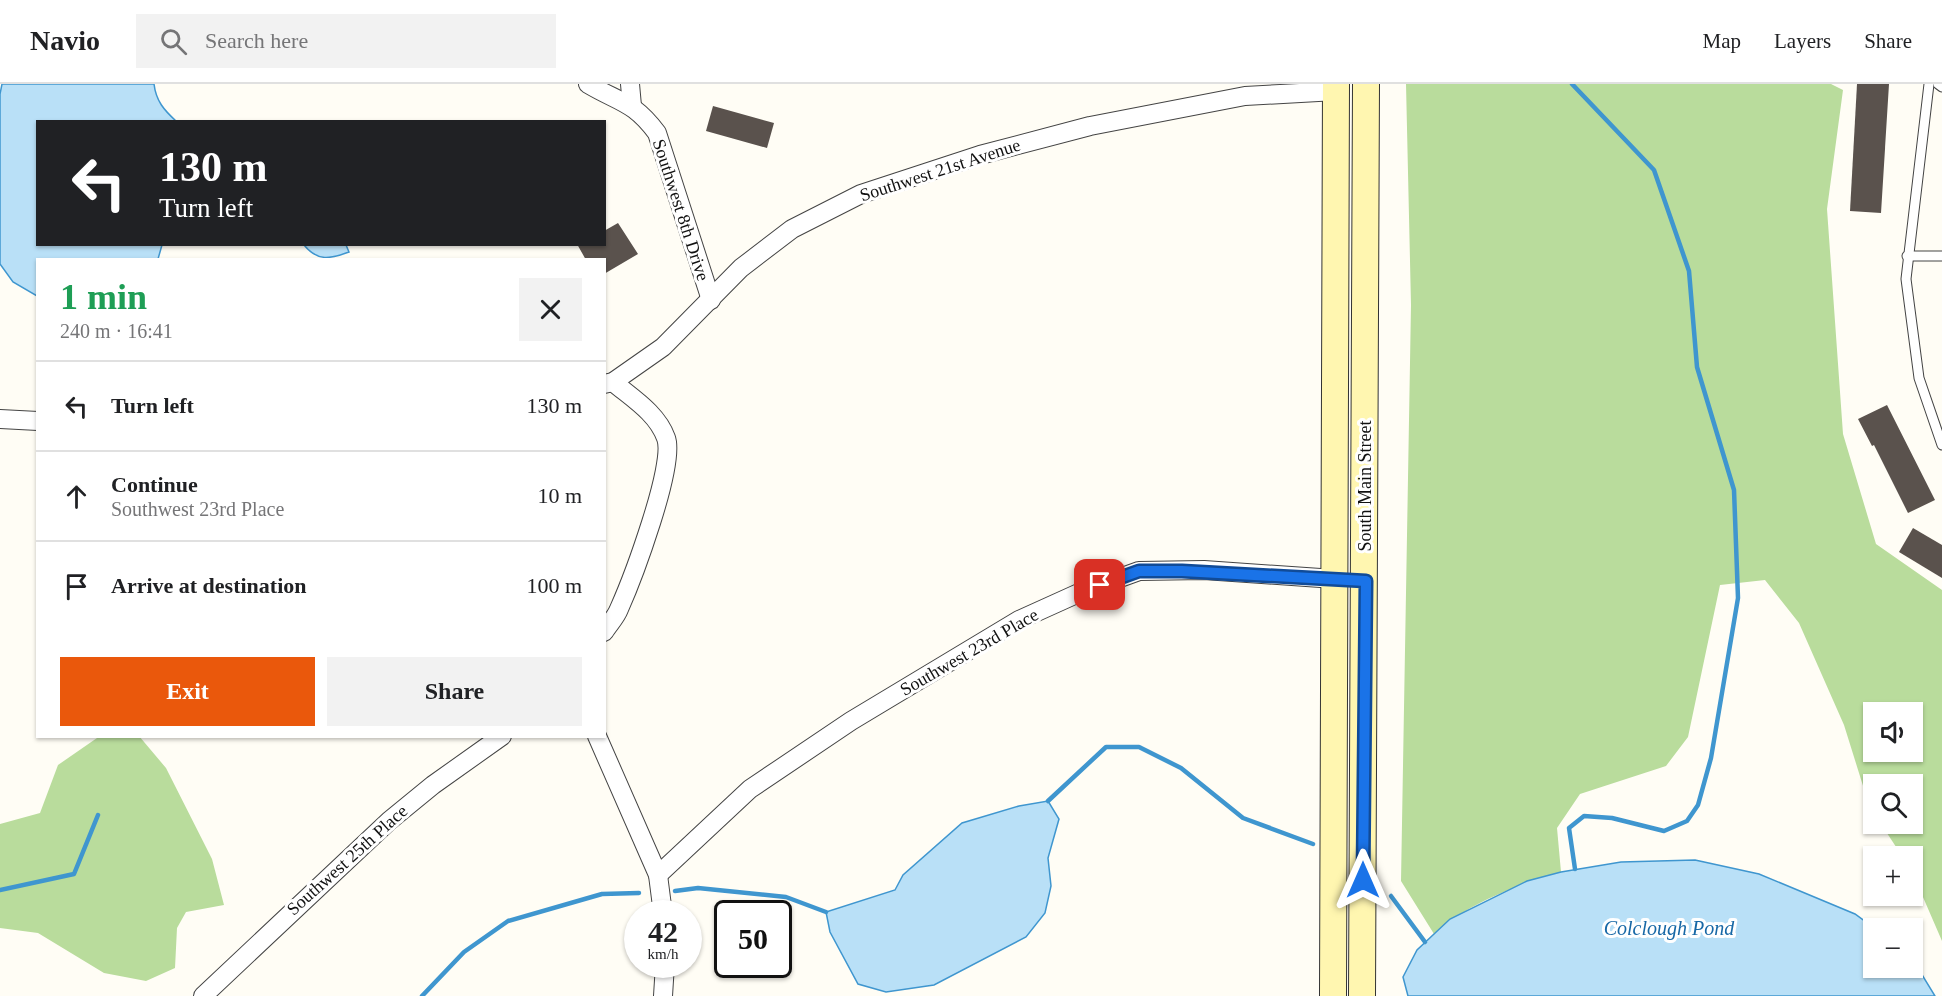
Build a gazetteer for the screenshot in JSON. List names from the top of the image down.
{
  "streets": {
    "main road": ["South Main Street"],
    "street": [
      "Southwest 21st Avenue",
      "Southwest 8th Drive",
      "Southwest 23rd Place",
      "Southwest 25th Place"
    ]
  },
  "crossings": [
    ["Southwest 21st Avenue", "Southwest 8th Drive"],
    ["Southwest 21st Avenue", "South Main Street"],
    ["South Main Street", "Southwest 23rd Place"]
  ],
  "water": ["Colclough Pond"],
  "page": {
    "header": "Navio",
    "search": "Search here",
    "nav": ["Map", "Layers", "Share"],
    "turn": ["130 m", "Turn left"],
    "heading": ["1 min", "240 m · 16:41"],
    "list": [
      {
        "name": "Turn left",
        "value": "130 m"
      },
      {
        "name": "Continue",
        "note": "Southwest 23rd Place",
        "value": "10 m"
      },
      {
        "name": "Arrive at destination",
        "value": "100 m"
      }
    ],
    "buttons": ["Exit", "Share"],
    "map_buttons": ["+", "−"],
    "speed": "42 km/h",
    "limit": "50"
  }
}
